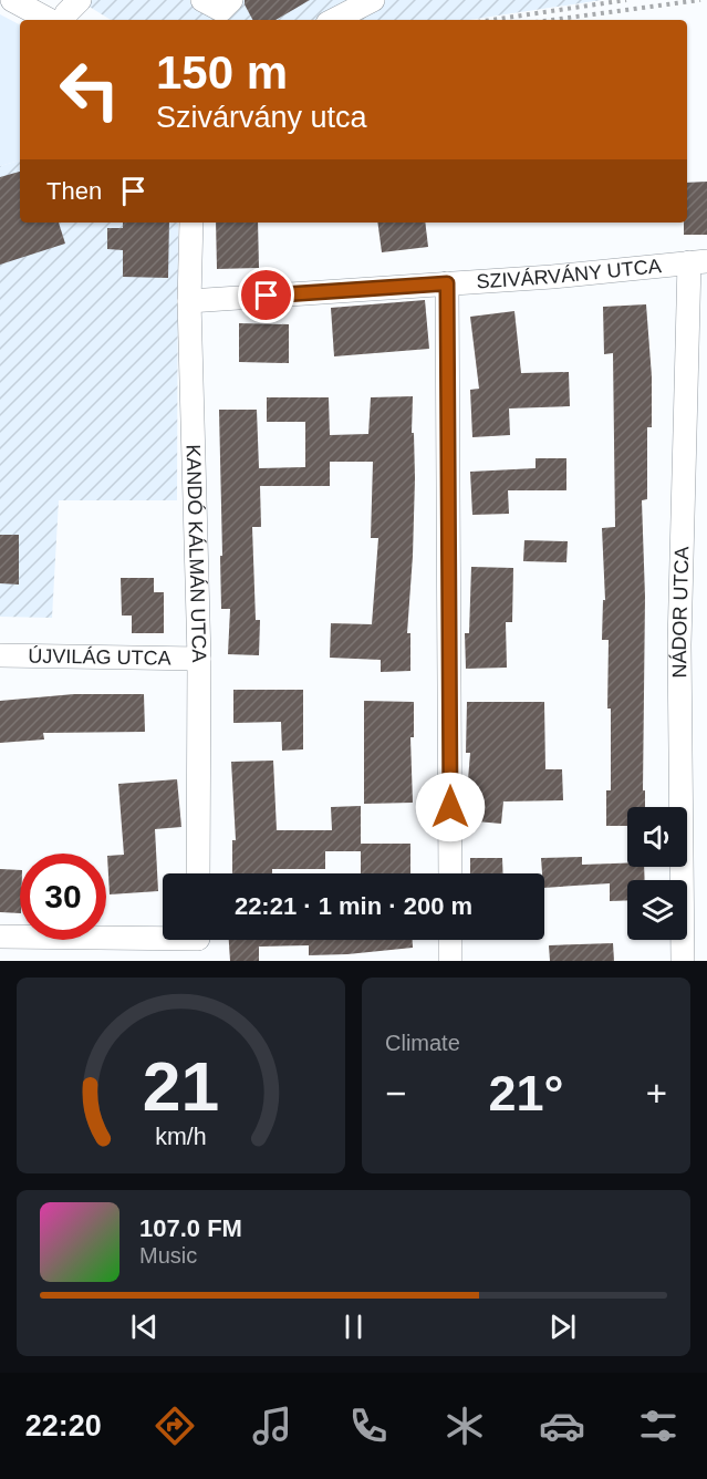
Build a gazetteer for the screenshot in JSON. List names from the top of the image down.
{
  "streets": {
    "street": [
      "SZIVÁRVÁNY UTCA",
      "KANDÓ KÁLMÁN UTCA",
      "NÁDOR UTCA",
      "ÚJVILÁG UTCA"
    ]
  },
  "crossings": [
    ["SZIVÁRVÁNY UTCA", "KANDÓ KÁLMÁN UTCA"],
    ["SZIVÁRVÁNY UTCA", "NÁDOR UTCA"],
    ["KANDÓ KÁLMÁN UTCA", "ÚJVILÁG UTCA"]
  ],
  "page": {
    "turn": ["150 m", "Szivárvány utca"],
    "then": "Then",
    "limit": "30",
    "trip": "22:21 · 1 min · 200 m",
    "tile": "Climate",
    "heat": ["−", "21°", "+"],
    "song": ["107.0 FM", "Music"],
    "tabs": "22:20",
    "gauge": ["21", "km/h"]
  }
}
